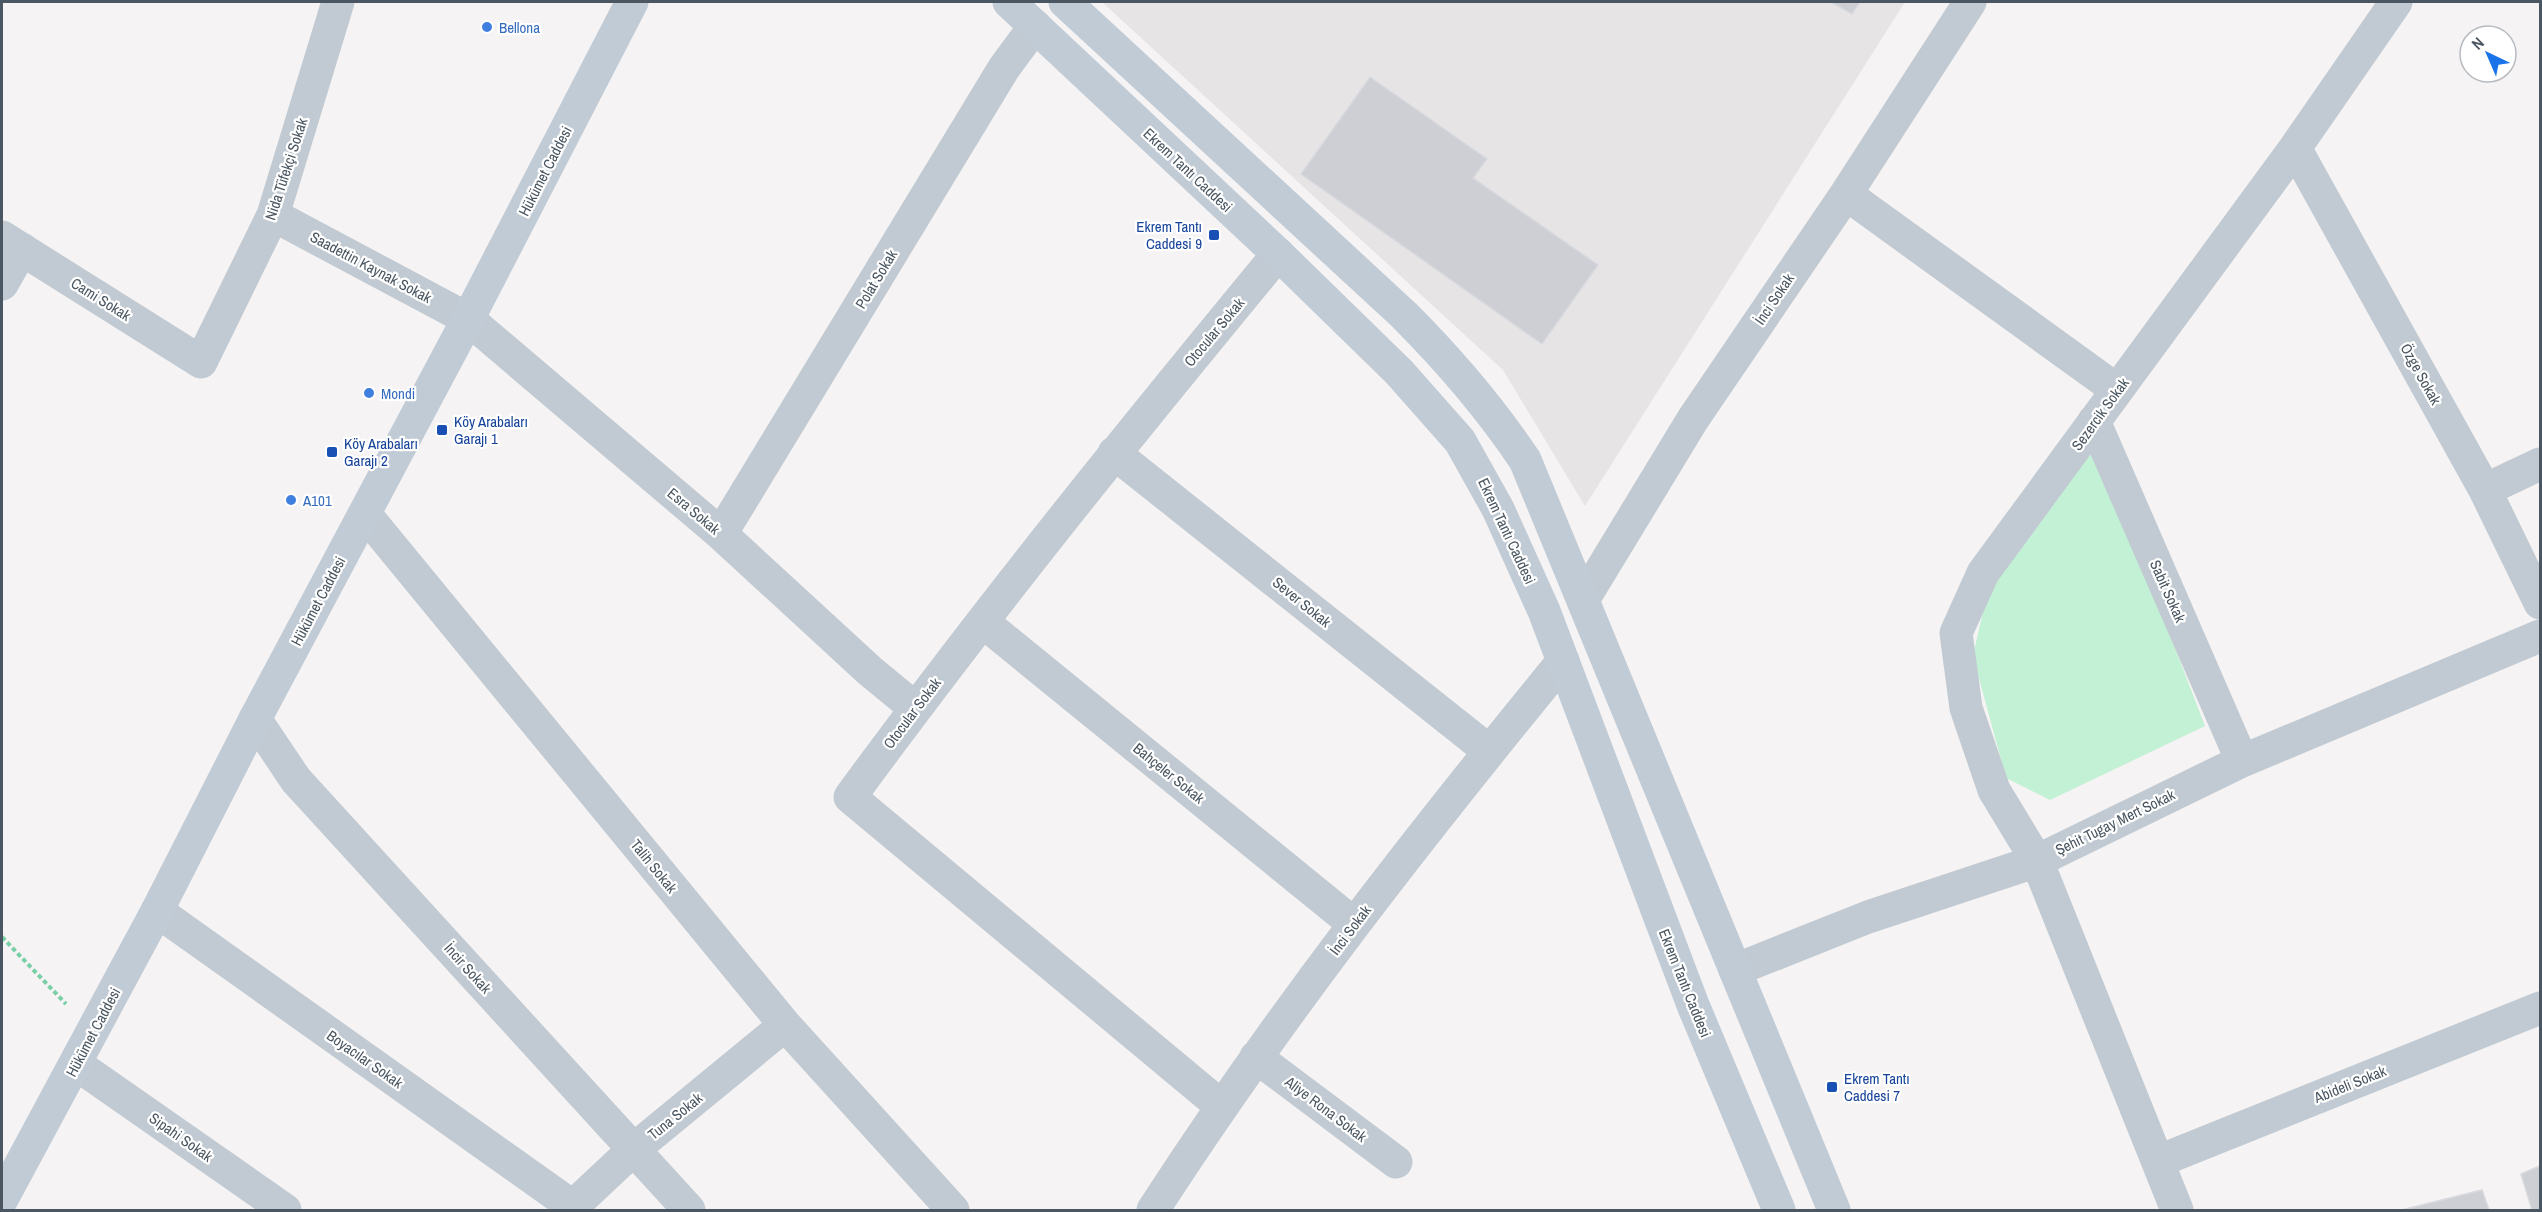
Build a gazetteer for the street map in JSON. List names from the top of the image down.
{
  "streets": {
    "street": [
      "Nida Tüfekçi Sokak",
      "Ekrem Tantı Caddesi",
      "Hükümet Caddesi",
      "Saadettin Kaynak Sokak",
      "Polat Sokak",
      "Cami Sokak",
      "İnci Sokak",
      "Otocular Sokak",
      "Özge Sokak",
      "Sezercik Sokak",
      "Esra Sokak",
      "Sabit Sokak",
      "Sever Sokak",
      "Bahçeler Sokak",
      "Şehit Tugay Mert Sokak",
      "Talih Sokak",
      "İncir Sokak",
      "Boyacılar Sokak",
      "Abideli Sokak",
      "Aliye Rona Sokak",
      "Tuna Sokak",
      "Sipahi Sokak"
    ]
  },
  "crossings": [
    ["Nida Tüfekçi Sokak", "Saadettin Kaynak Sokak"],
    ["Nida Tüfekçi Sokak", "Cami Sokak"],
    ["Ekrem Tantı Caddesi", "Polat Sokak"],
    ["Ekrem Tantı Caddesi", "İnci Sokak"],
    ["Ekrem Tantı Caddesi", "Otocular Sokak"],
    ["Hükümet Caddesi", "Saadettin Kaynak Sokak"],
    ["Hükümet Caddesi", "Esra Sokak"],
    ["Hükümet Caddesi", "Talih Sokak"],
    ["Hükümet Caddesi", "İncir Sokak"],
    ["Hükümet Caddesi", "Boyacılar Sokak"],
    ["Hükümet Caddesi", "Sipahi Sokak"],
    ["Saadettin Kaynak Sokak", "Esra Sokak"],
    ["Polat Sokak", "Esra Sokak"],
    ["İnci Sokak", "Otocular Sokak"],
    ["İnci Sokak", "Sever Sokak"],
    ["İnci Sokak", "Bahçeler Sokak"],
    ["İnci Sokak", "Aliye Rona Sokak"],
    ["Otocular Sokak", "Esra Sokak"],
    ["Otocular Sokak", "Sever Sokak"],
    ["Otocular Sokak", "Bahçeler Sokak"],
    ["Özge Sokak", "Sezercik Sokak"],
    ["Sezercik Sokak", "Sabit Sokak"],
    ["Sezercik Sokak", "Şehit Tugay Mert Sokak"],
    ["Sabit Sokak", "Şehit Tugay Mert Sokak"],
    ["Şehit Tugay Mert Sokak", "Abideli Sokak"],
    ["Talih Sokak", "Tuna Sokak"],
    ["İncir Sokak", "Tuna Sokak"],
    ["Boyacılar Sokak", "Tuna Sokak"]
  ],
  "places": {
    "other": ["Bellona", "Mondi", "A101"],
    "transit": [
      "Ekrem Tantı Caddesi 9",
      "Köy Arabaları Garajı 1",
      "Köy Arabaları Garajı 2",
      "Ekrem Tantı Caddesi 7"
    ]
  },
  "north": "top left"
}
